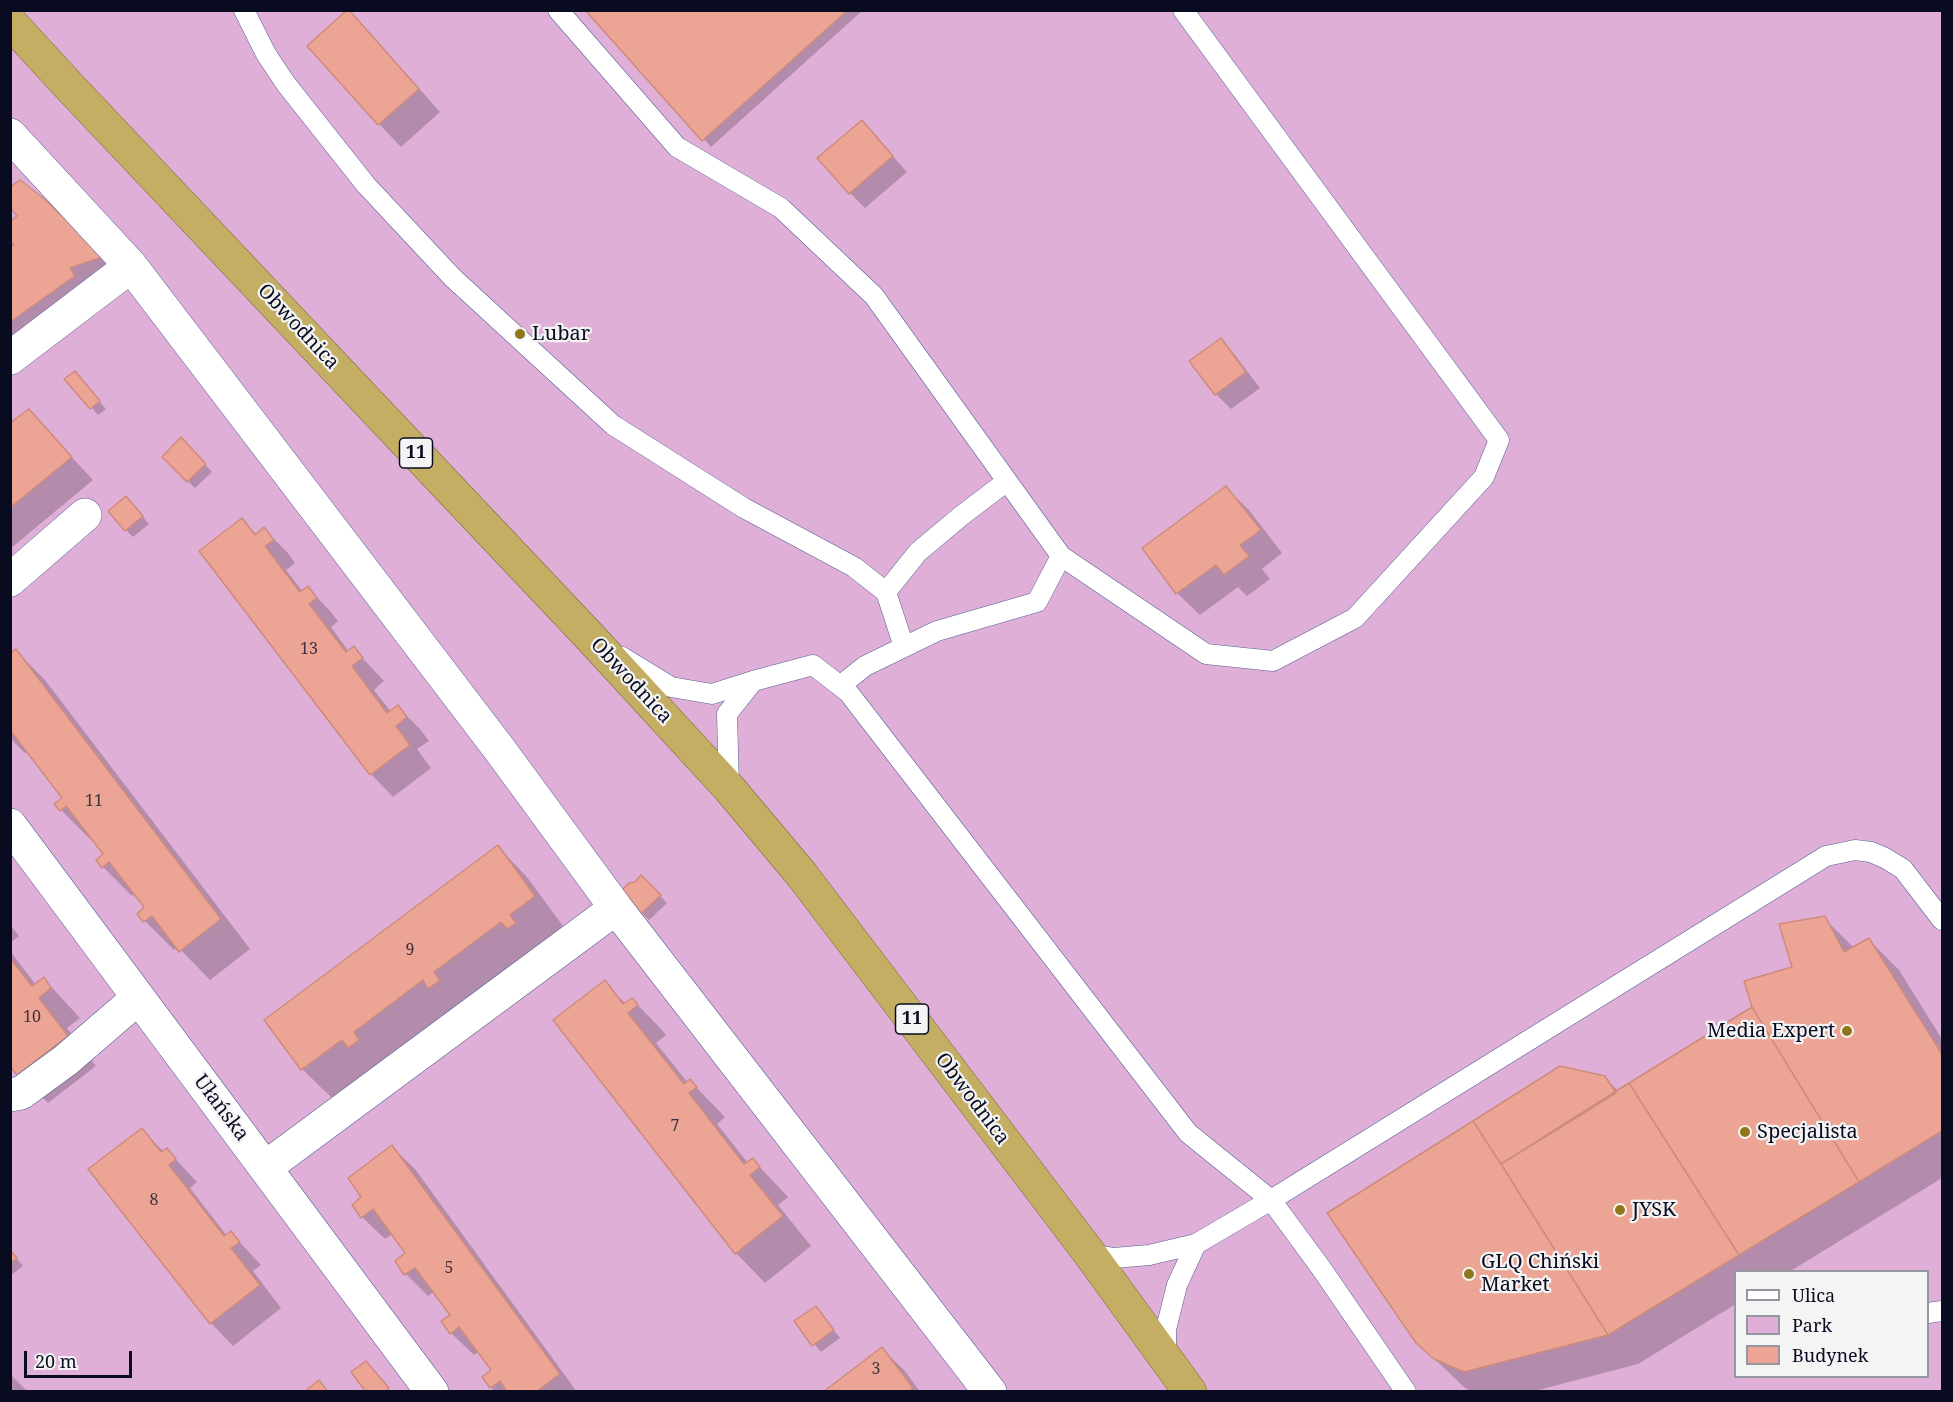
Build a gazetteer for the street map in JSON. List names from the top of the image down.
{
  "streets": {
    "highway": ["Obwodnica", "11"],
    "street": ["Ułańska"]
  },
  "places": [
    "Lubar",
    "Media Expert",
    "Specjalista",
    "JYSK",
    "GLQ Chiński Market"
  ],
  "house_numbers": [
    "13",
    "11",
    "9",
    "10",
    "7",
    "8",
    "5",
    "3"
  ],
  "legend": ["Ulica", "Park", "Budynek"],
  "scale_bar": "20 m"
}
